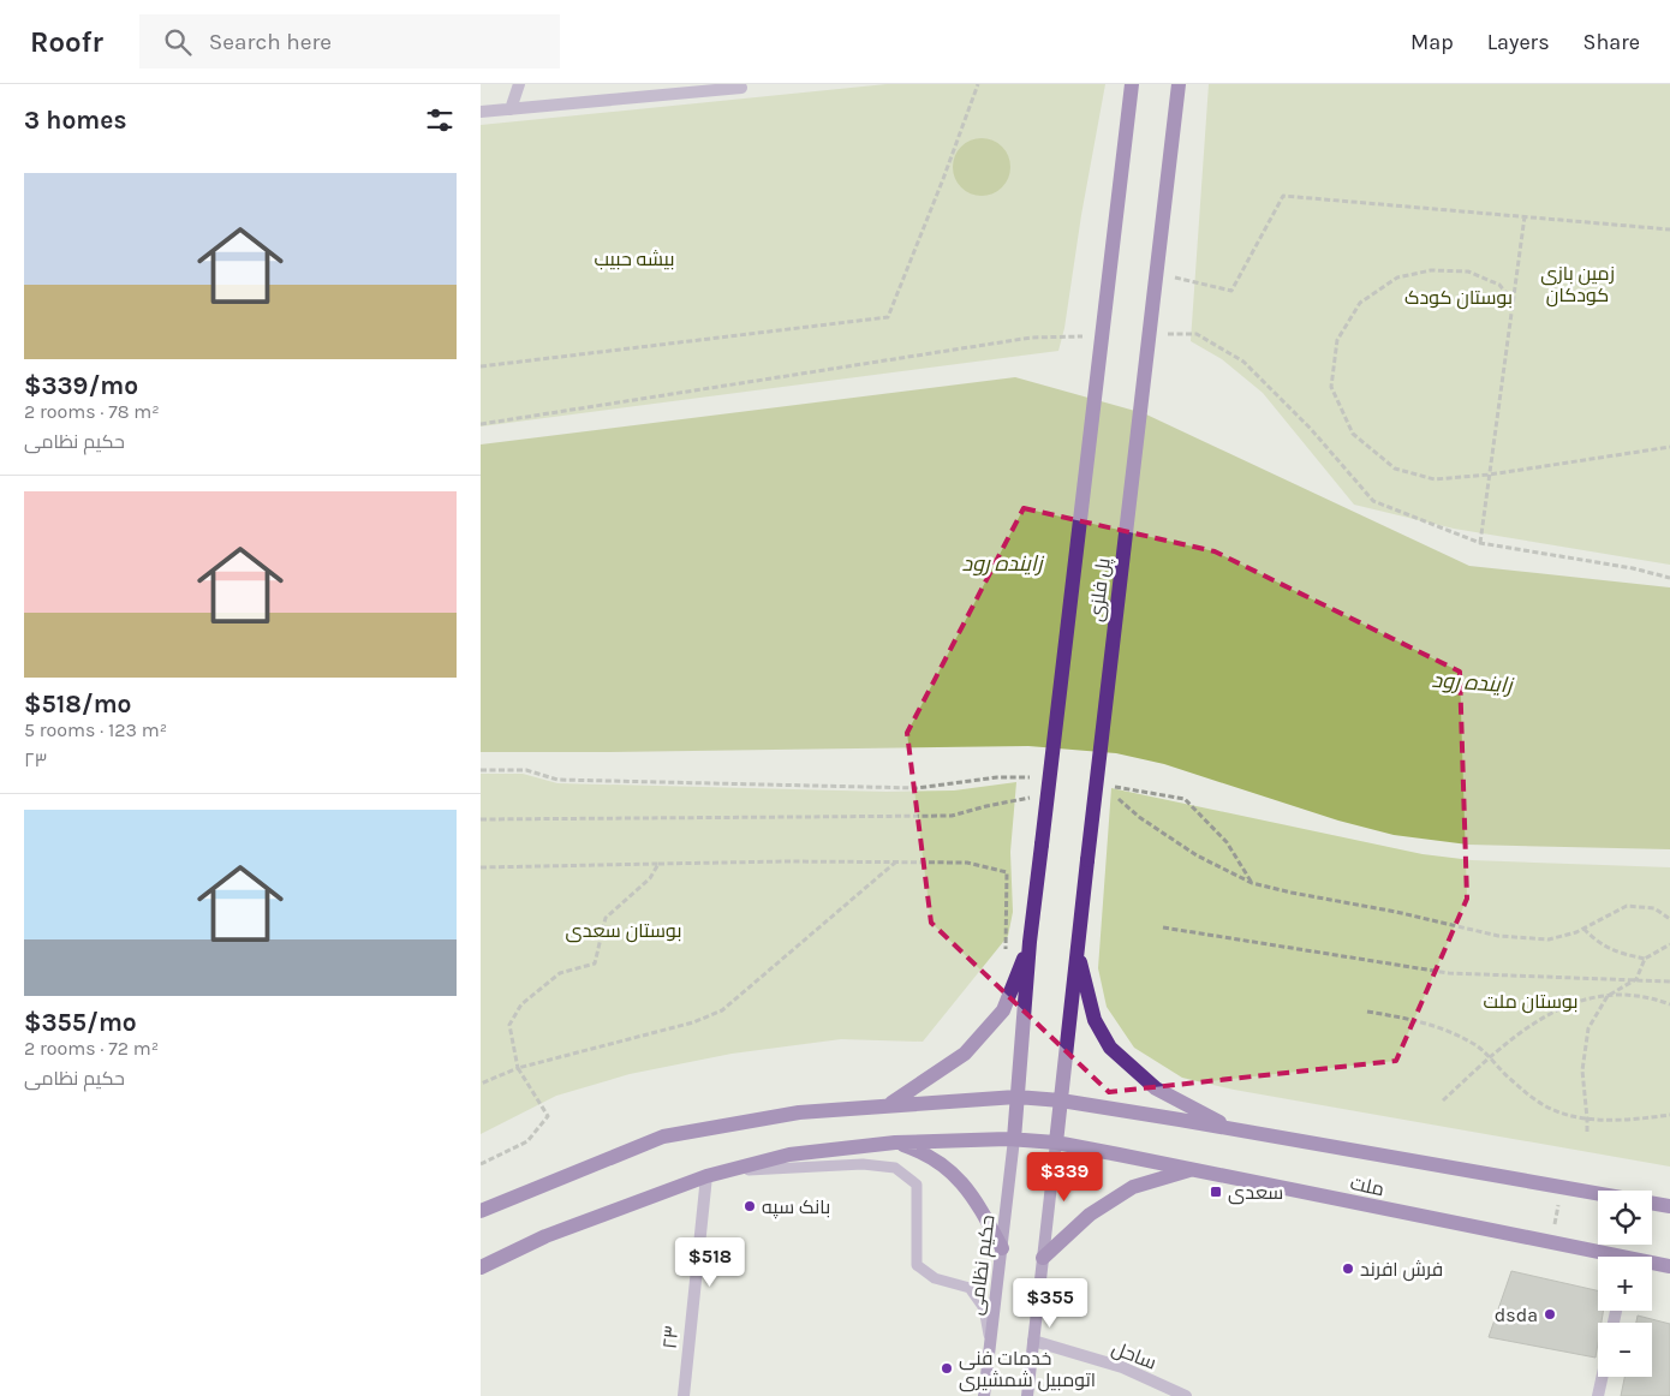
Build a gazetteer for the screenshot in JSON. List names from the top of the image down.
{
  "streets": {
    "main road": ["پل فلزی", "ملت", "حکیم نظامی"],
    "street": ["۲۳", "ساحل"]
  },
  "crossings": [
    ["پل فلزی", "ملت"],
    ["پل فلزی", "حکیم نظامی"],
    ["ملت", "حکیم نظامی"]
  ],
  "water": ["زاینده رود"],
  "parks": [
    "بیشه حبیب",
    "زمین بازی کودکان",
    "بوستان کودک",
    "بوستان سعدی",
    "بوستان ملت"
  ],
  "places": {
    "transit": ["سعدی"],
    "other": [
      "بانک سپه",
      "فرش افرند",
      "dsda",
      "خدمات فنی اتومبیل شمشیری"
    ]
  },
  "page": {
    "header": "Roofr",
    "search": "Search here",
    "nav": ["Map", "Layers", "Share"],
    "heading": "3 homes",
    "list": [
      {
        "name": "$339/mo",
        "note": "2 rooms · 78 m² · حکیم نظامی"
      },
      {
        "name": "$518/mo",
        "note": "5 rooms · 123 m² · ۲۳"
      },
      {
        "name": "$355/mo",
        "note": "2 rooms · 72 m² · حکیم نظامی"
      }
    ],
    "price": ["$339", "$518", "$355"],
    "map_buttons": ["+", "−"]
  }
}
